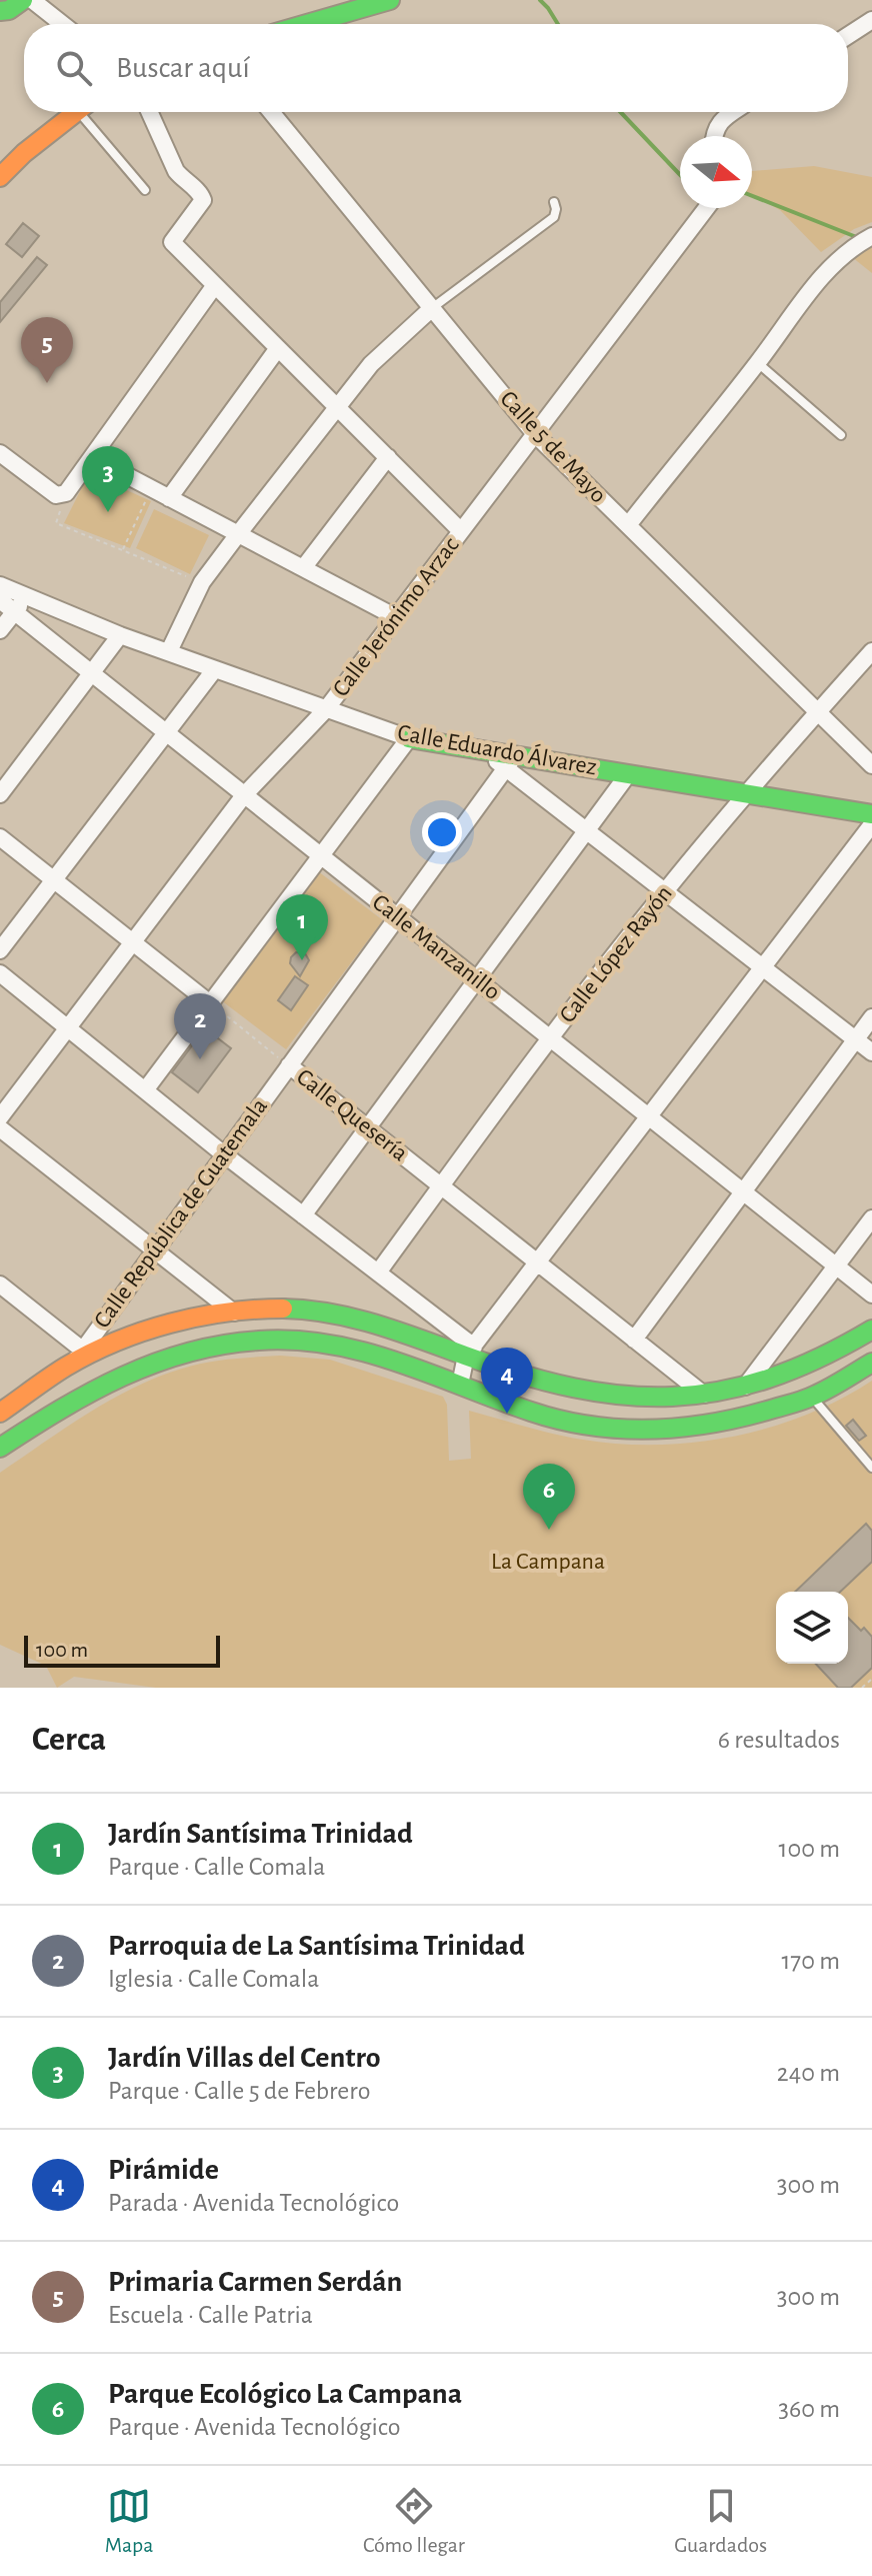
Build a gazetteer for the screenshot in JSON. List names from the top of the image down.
{
  "streets": {
    "main road": ["Calle Eduardo Álvarez"],
    "street": [
      "Calle 5 de Mayo",
      "Calle Jerónimo Arzac",
      "Calle Manzanillo",
      "Calle López Rayón",
      "Calle Quesería",
      "Calle República de Guatemala"
    ]
  },
  "crossings": [
    ["Calle 5 de Mayo", "Calle Jerónimo Arzac"],
    ["Calle 5 de Mayo", "Calle López Rayón"],
    ["Calle Jerónimo Arzac", "Calle Eduardo Álvarez"],
    ["Calle Jerónimo Arzac", "Calle Manzanillo"],
    ["Calle Eduardo Álvarez", "Calle López Rayón"],
    ["Calle Eduardo Álvarez", "Calle República de Guatemala"],
    ["Calle Manzanillo", "Calle López Rayón"],
    ["Calle Manzanillo", "Calle República de Guatemala"],
    ["Calle López Rayón", "Calle Quesería"],
    ["Calle Quesería", "Calle República de Guatemala"]
  ],
  "parks": ["La Campana"],
  "scale_bar": "100 m",
  "north": "right",
  "page": {
    "search": "Buscar aquí",
    "pins": [
      "5",
      "3",
      "1",
      "2",
      "4",
      "6"
    ],
    "scale": "100 m",
    "heading": ["Cerca", "6 resultados"],
    "list": [
      {
        "mark": "1",
        "name": "Jardín Santísima Trinidad",
        "note": "Parque · Calle Comala",
        "value": "100 m"
      },
      {
        "mark": "2",
        "name": "Parroquia de La Santísima Trinidad",
        "note": "Iglesia · Calle Comala",
        "value": "170 m"
      },
      {
        "mark": "3",
        "name": "Jardín Villas del Centro",
        "note": "Parque · Calle 5 de Febrero",
        "value": "240 m"
      },
      {
        "mark": "4",
        "name": "Pirámide",
        "note": "Parada · Avenida Tecnológico",
        "value": "300 m"
      },
      {
        "mark": "5",
        "name": "Primaria Carmen Serdán",
        "note": "Escuela · Calle Patria",
        "value": "300 m"
      },
      {
        "mark": "6",
        "name": "Parque Ecológico La Campana",
        "note": "Parque · Avenida Tecnológico",
        "value": "360 m"
      }
    ],
    "nav": ["Mapa", "Cómo llegar", "Guardados"]
  }
}
